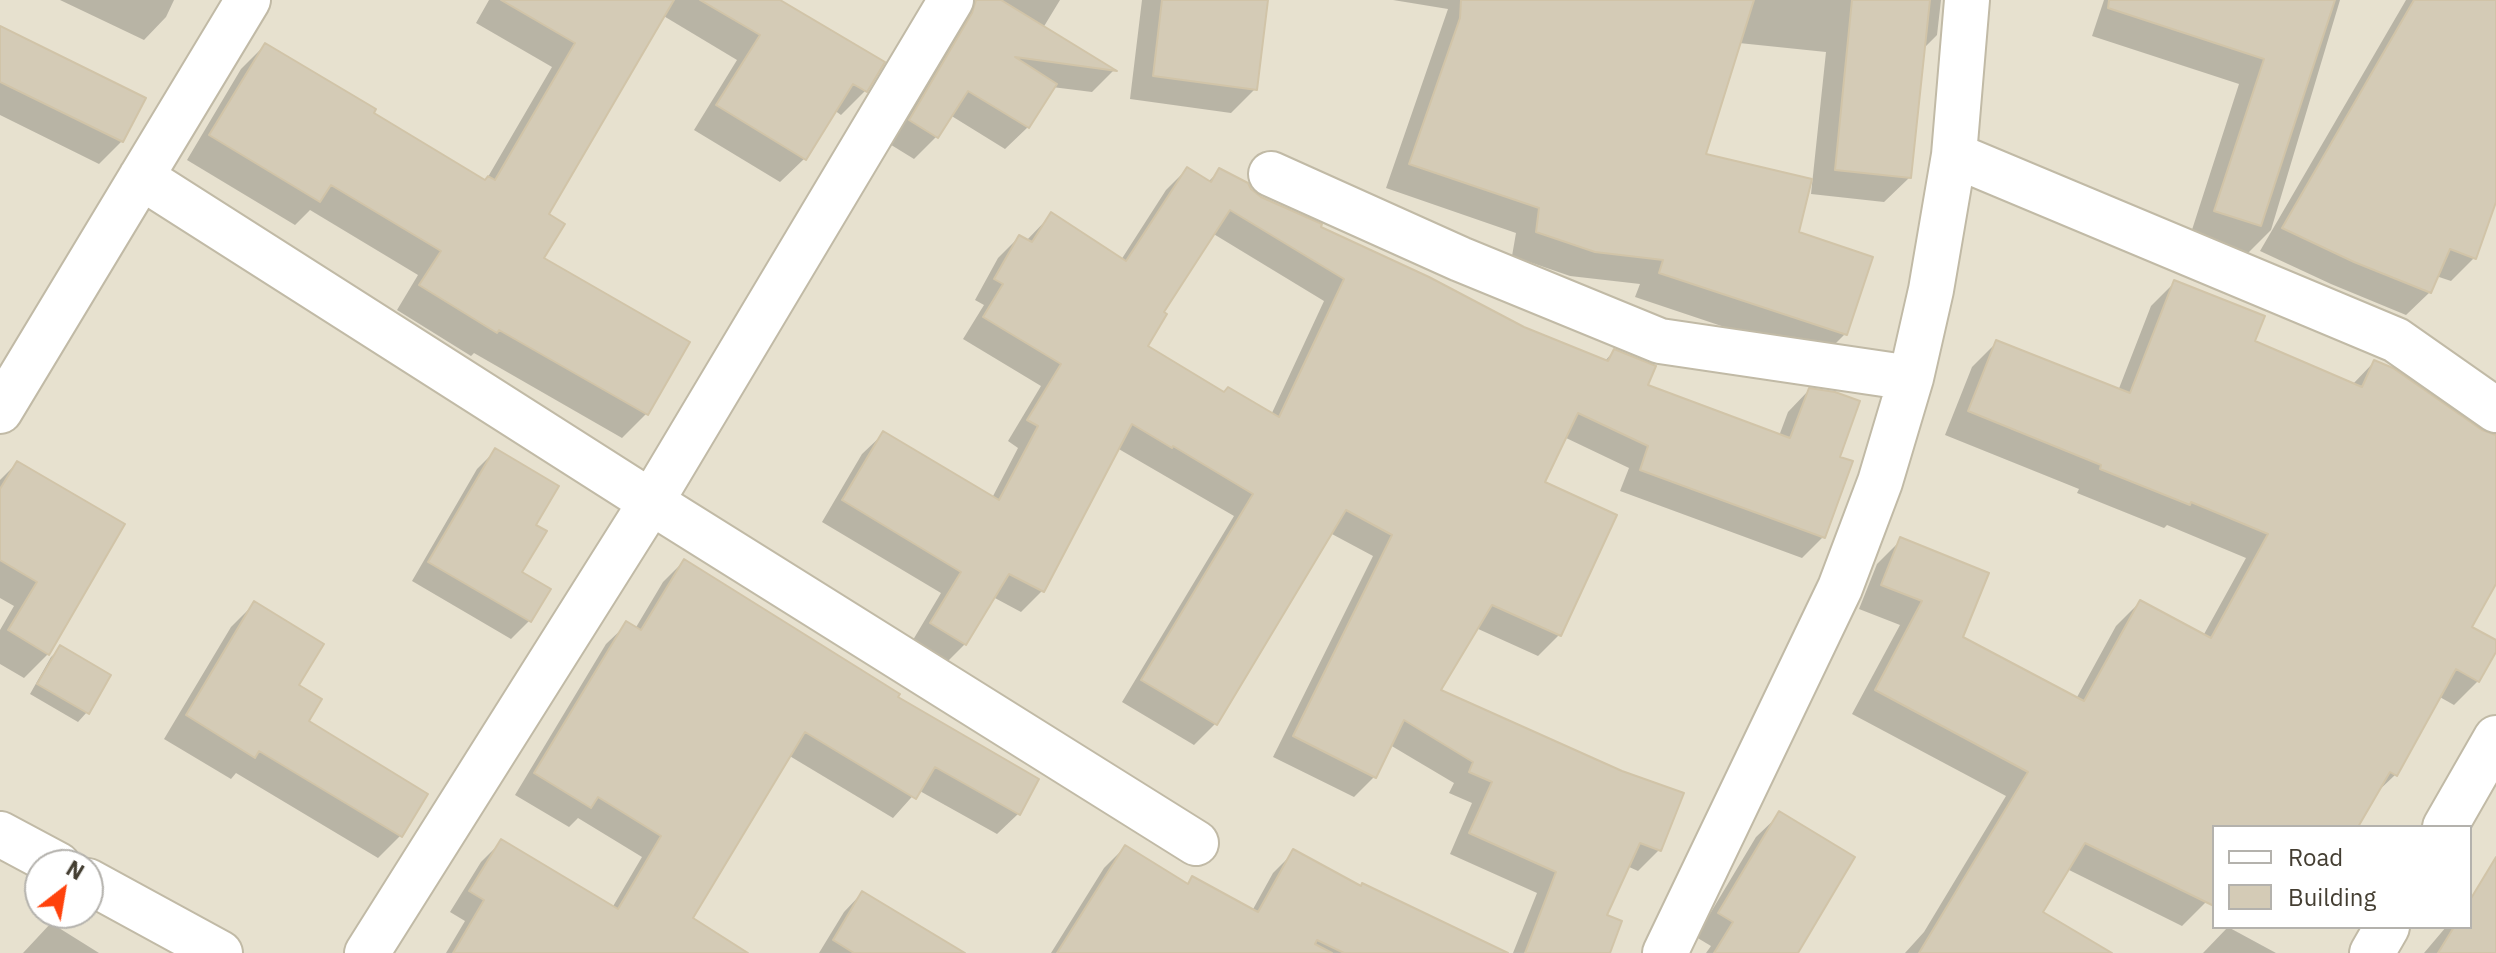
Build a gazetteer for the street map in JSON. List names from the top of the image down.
{
  "legend": ["Road", "Building"],
  "north": "top right"
}
